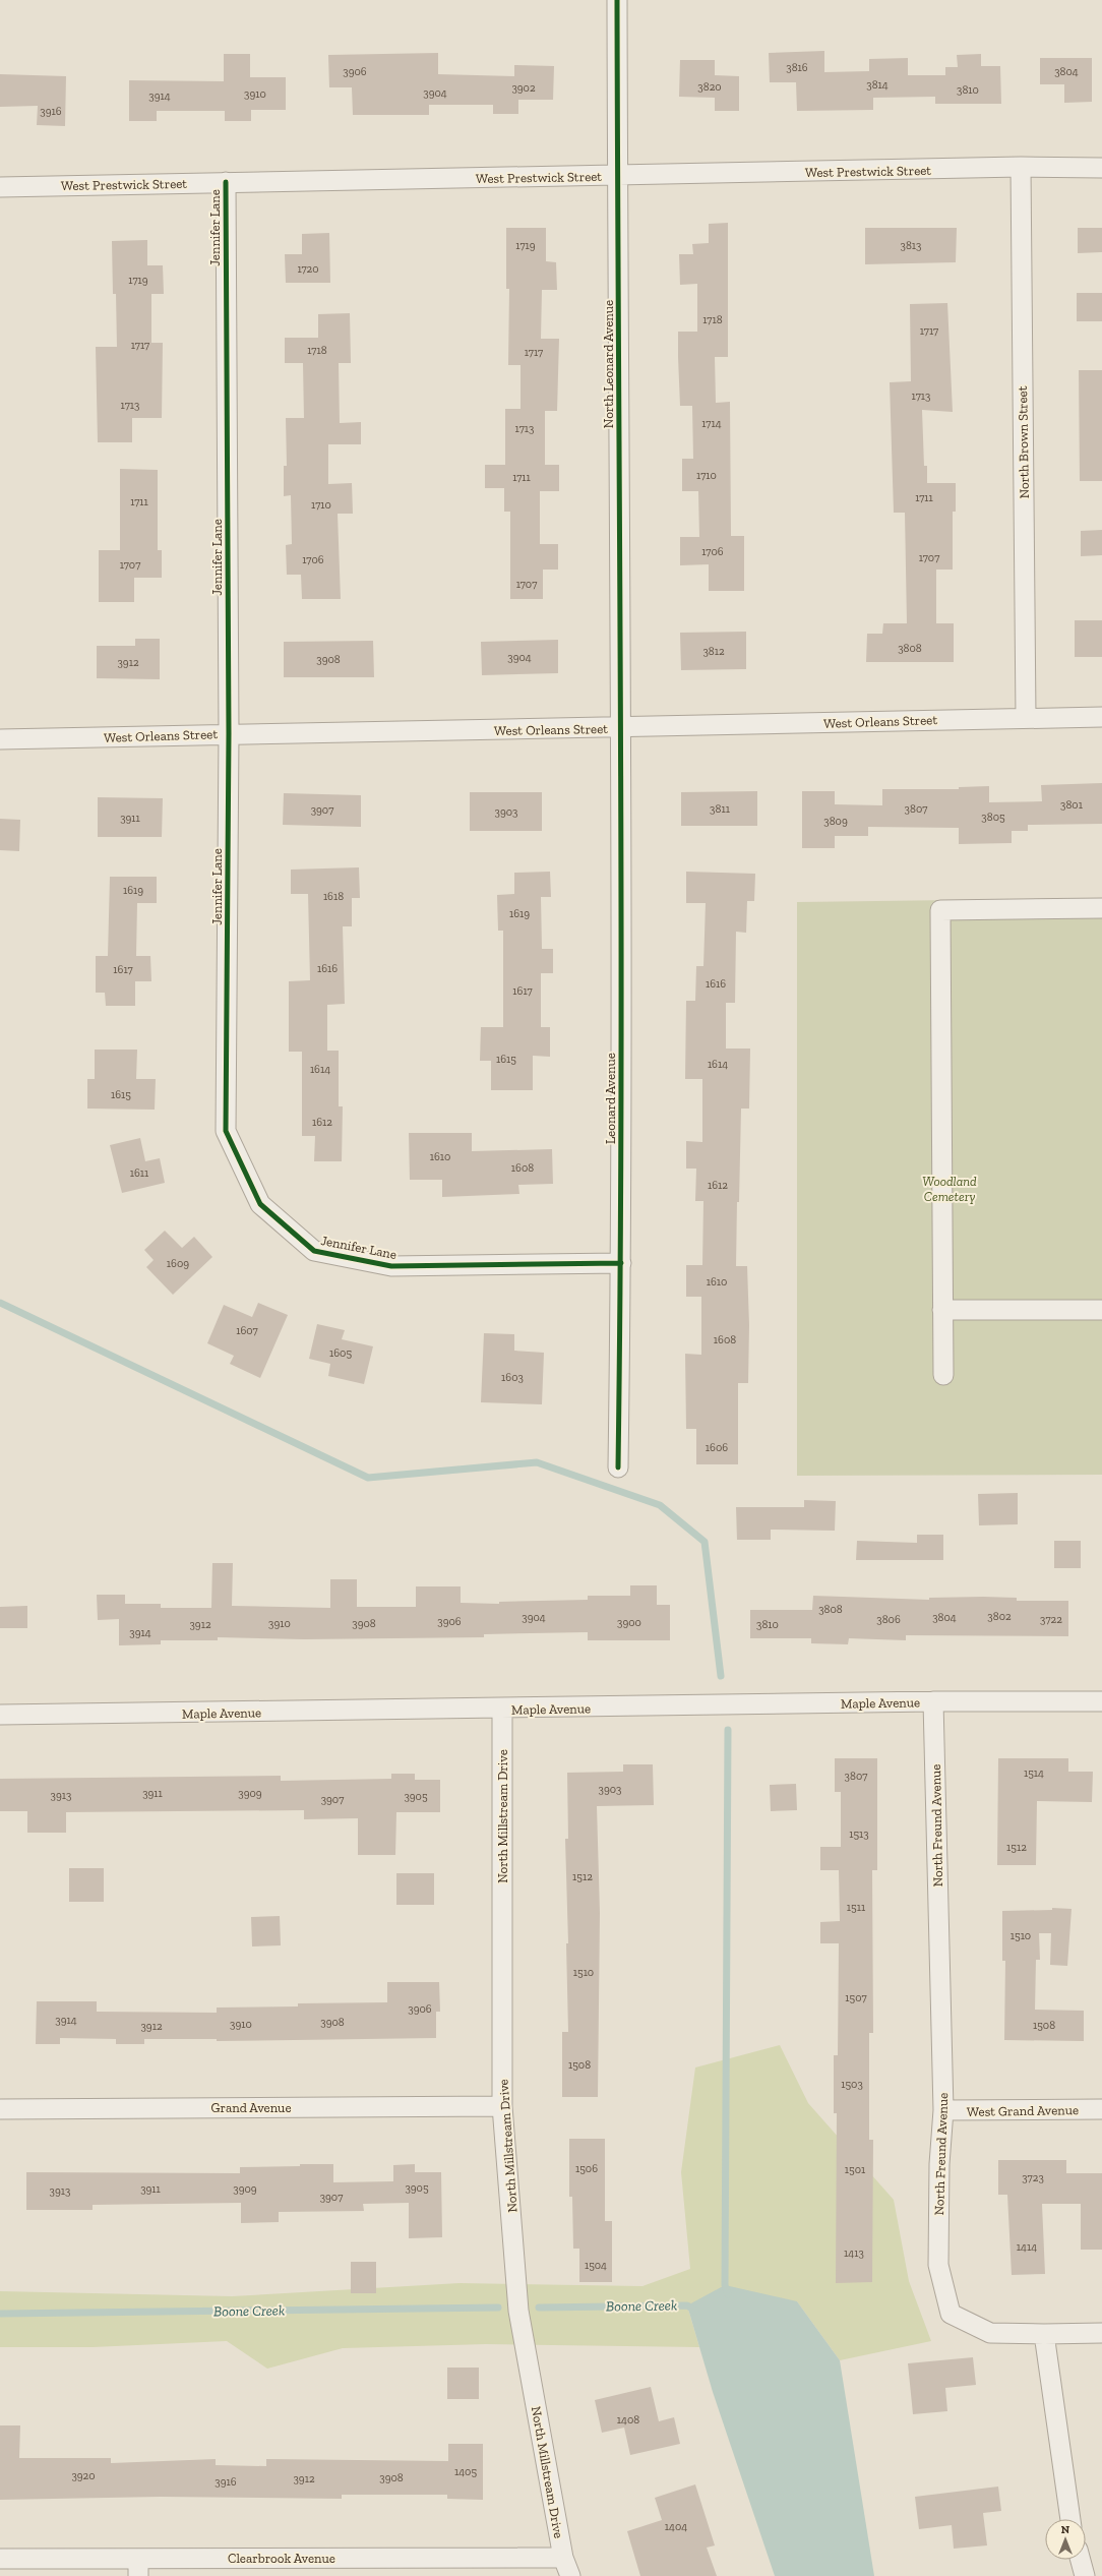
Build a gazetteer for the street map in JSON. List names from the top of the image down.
{
  "streets": {
    "street": [
      "West Prestwick Street",
      "Jennifer Lane",
      "North Leonard Avenue",
      "North Brown Street",
      "West Orleans Street",
      "Leonard Avenue",
      "Maple Avenue",
      "North Millstream Drive",
      "North Freund Avenue",
      "Grand Avenue",
      "West Grand Avenue",
      "Clearbrook Avenue"
    ]
  },
  "crossings": [
    ["West Prestwick Street", "Jennifer Lane"],
    ["West Prestwick Street", "North Leonard Avenue"],
    ["West Prestwick Street", "North Brown Street"],
    ["Jennifer Lane", "West Orleans Street"],
    ["Jennifer Lane", "Leonard Avenue"],
    ["North Leonard Avenue", "West Orleans Street"],
    ["North Leonard Avenue", "Leonard Avenue"],
    ["North Brown Street", "West Orleans Street"],
    ["West Orleans Street", "Leonard Avenue"],
    ["Maple Avenue", "North Millstream Drive"],
    ["Maple Avenue", "North Freund Avenue"],
    ["North Millstream Drive", "Grand Avenue"],
    ["North Millstream Drive", "Clearbrook Avenue"],
    ["North Freund Avenue", "West Grand Avenue"]
  ],
  "water": ["Boone Creek"],
  "parks": ["Woodland Cemetery"],
  "house_numbers": [
    "3816",
    "3906",
    "3804",
    "3814",
    "3820",
    "3902",
    "3810",
    "3904",
    "3910",
    "3914",
    "3916",
    "1719",
    "3813",
    "1720",
    "1719",
    "1718",
    "1717",
    "1717",
    "1718",
    "1717",
    "1713",
    "1713",
    "1714",
    "1713",
    "1710",
    "1711",
    "1711",
    "1711",
    "1710",
    "1706",
    "1707",
    "1706",
    "1707",
    "1707",
    "3808",
    "3812",
    "3904",
    "3908",
    "3912",
    "3801",
    "3811",
    "3807",
    "3907",
    "3903",
    "3805",
    "3911",
    "3809",
    "1619",
    "1618",
    "1619",
    "1616",
    "1617",
    "1616",
    "1617",
    "1615",
    "1614",
    "1614",
    "1615",
    "1612",
    "1610",
    "1608",
    "1611",
    "1612",
    "1609",
    "1610",
    "1607",
    "1608",
    "1605",
    "1603",
    "1606",
    "3808",
    "3802",
    "3904",
    "3804",
    "3806",
    "3722",
    "3906",
    "3900",
    "3910",
    "3908",
    "3912",
    "3810",
    "3914",
    "1514",
    "3807",
    "3903",
    "3911",
    "3909",
    "3913",
    "3905",
    "3907",
    "1513",
    "1512",
    "1512",
    "1511",
    "1510",
    "1510",
    "1507",
    "3906",
    "3914",
    "3908",
    "3910",
    "1508",
    "3912",
    "1508",
    "1503",
    "1506",
    "1501",
    "3723",
    "3905",
    "3911",
    "3909",
    "3913",
    "3907",
    "1414",
    "1413",
    "1504",
    "1408",
    "1405",
    "3920",
    "3908",
    "3912",
    "3916",
    "1404"
  ],
  "north": "top"
}
